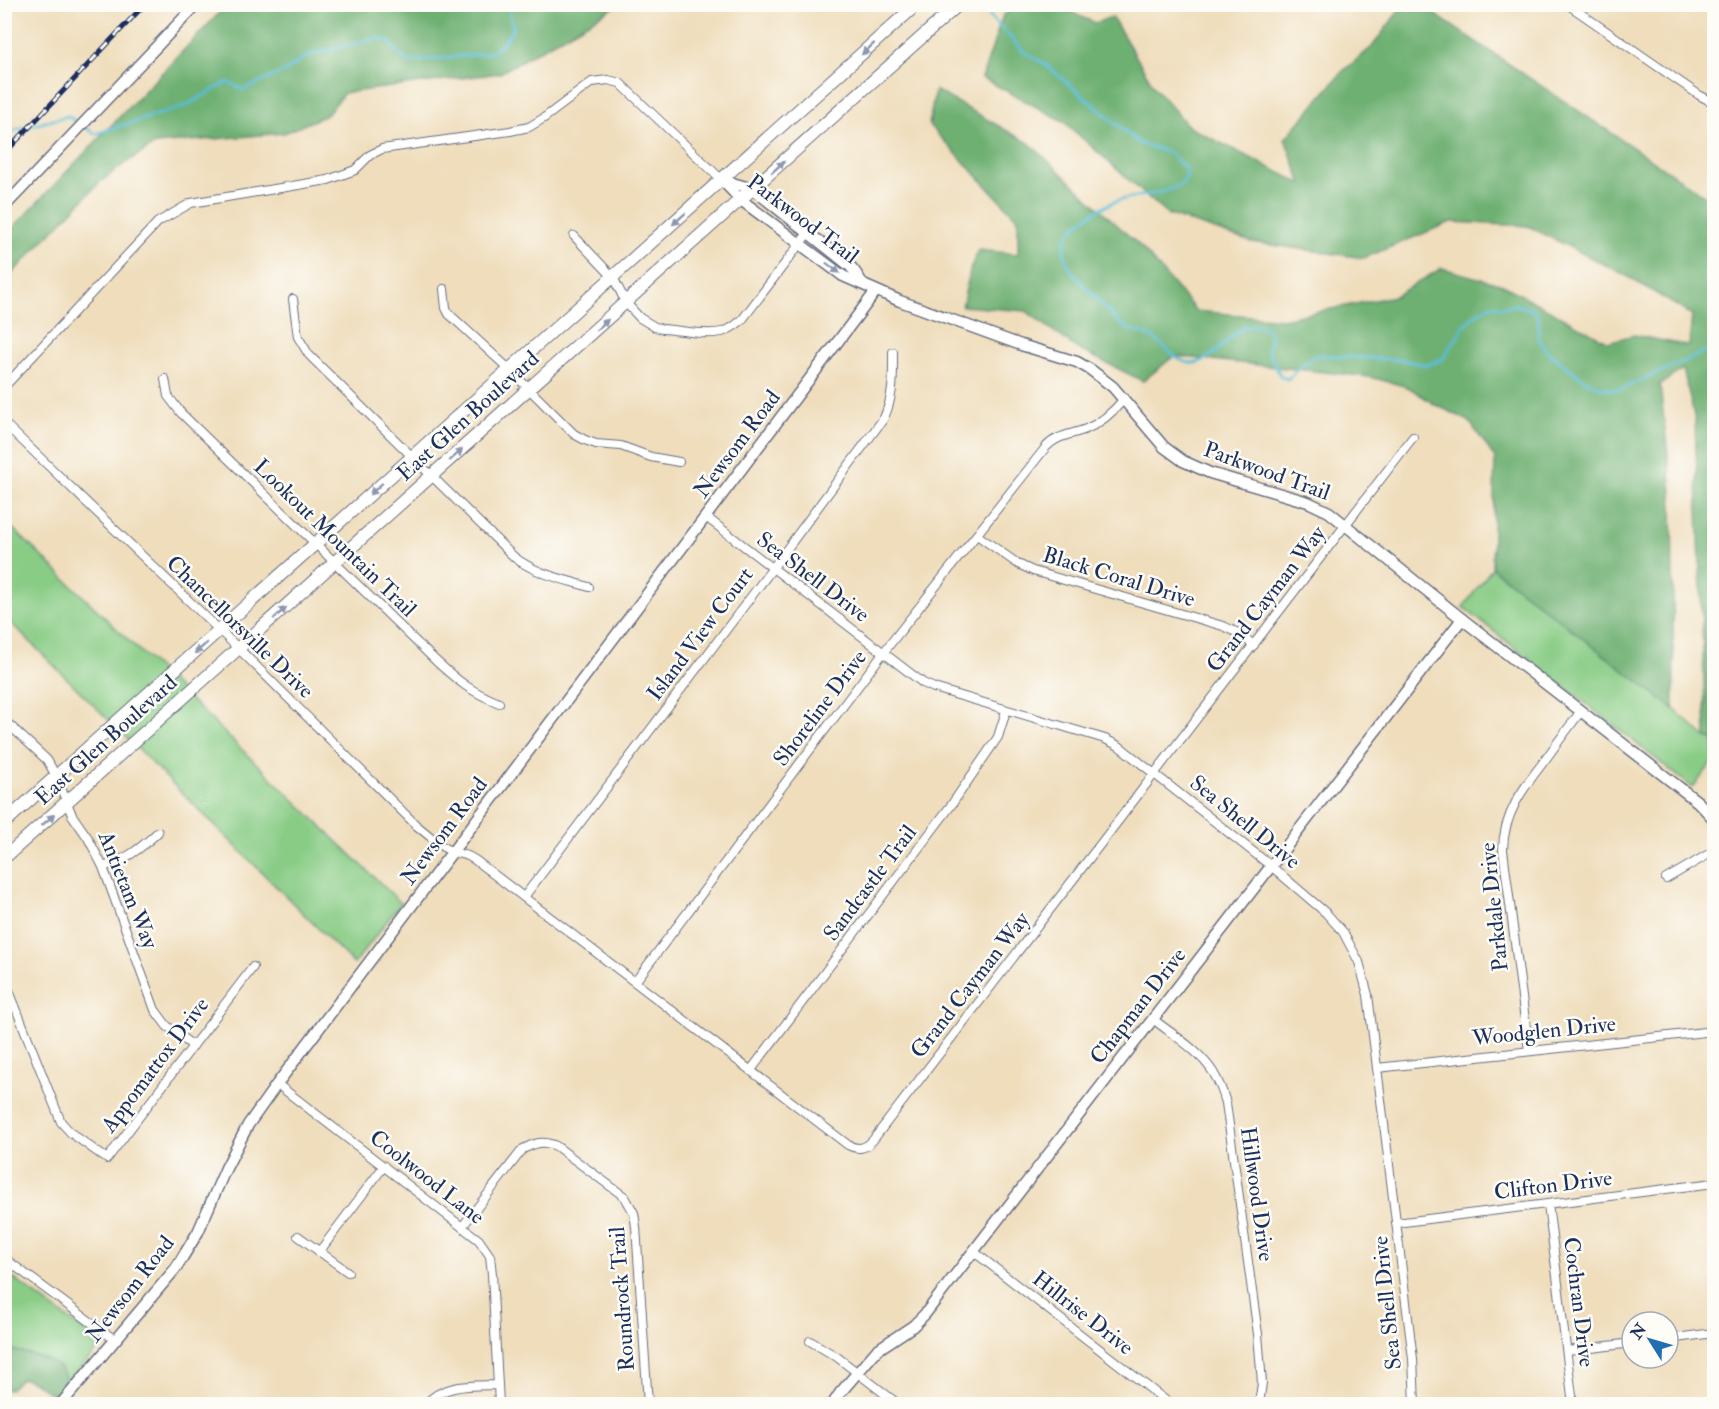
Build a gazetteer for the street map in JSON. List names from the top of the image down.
{
  "streets": {
    "main road": ["East Glen Boulevard"],
    "street": [
      "Parkwood Trail",
      "Newsom Road",
      "Lookout Mountain Trail",
      "Sea Shell Drive",
      "Black Coral Drive",
      "Grand Cayman Way",
      "Chancellorsville Drive",
      "Island View Court",
      "Shoreline Drive",
      "Sandcastle Trail",
      "Antietam Way",
      "Parkdale Drive",
      "Chapman Drive",
      "Woodglen Drive",
      "Appomattox Drive",
      "Coolwood Lane",
      "Clifton Drive",
      "Hillwood Drive",
      "Roundrock Trail",
      "Cochran Drive",
      "Hillrise Drive"
    ]
  },
  "crossings": [
    ["Parkwood Trail", "East Glen Boulevard"],
    ["Parkwood Trail", "Newsom Road"],
    ["Parkwood Trail", "Grand Cayman Way"],
    ["Parkwood Trail", "Shoreline Drive"],
    ["Parkwood Trail", "Parkdale Drive"],
    ["Parkwood Trail", "Chapman Drive"],
    ["East Glen Boulevard", "Lookout Mountain Trail"],
    ["East Glen Boulevard", "Chancellorsville Drive"],
    ["East Glen Boulevard", "Antietam Way"],
    ["Newsom Road", "Sea Shell Drive"],
    ["Newsom Road", "Grand Cayman Way"],
    ["Newsom Road", "Chancellorsville Drive"],
    ["Newsom Road", "Coolwood Lane"],
    ["Sea Shell Drive", "Grand Cayman Way"],
    ["Sea Shell Drive", "Island View Court"],
    ["Sea Shell Drive", "Shoreline Drive"],
    ["Sea Shell Drive", "Sandcastle Trail"],
    ["Sea Shell Drive", "Chapman Drive"],
    ["Sea Shell Drive", "Woodglen Drive"],
    ["Sea Shell Drive", "Clifton Drive"],
    ["Black Coral Drive", "Grand Cayman Way"],
    ["Black Coral Drive", "Shoreline Drive"],
    ["Grand Cayman Way", "Chancellorsville Drive"],
    ["Grand Cayman Way", "Island View Court"],
    ["Grand Cayman Way", "Shoreline Drive"],
    ["Grand Cayman Way", "Sandcastle Trail"],
    ["Antietam Way", "Appomattox Drive"],
    ["Parkdale Drive", "Woodglen Drive"],
    ["Chapman Drive", "Hillwood Drive"],
    ["Chapman Drive", "Hillrise Drive"],
    ["Coolwood Lane", "Roundrock Trail"],
    ["Clifton Drive", "Cochran Drive"]
  ],
  "north": "top left"
}
